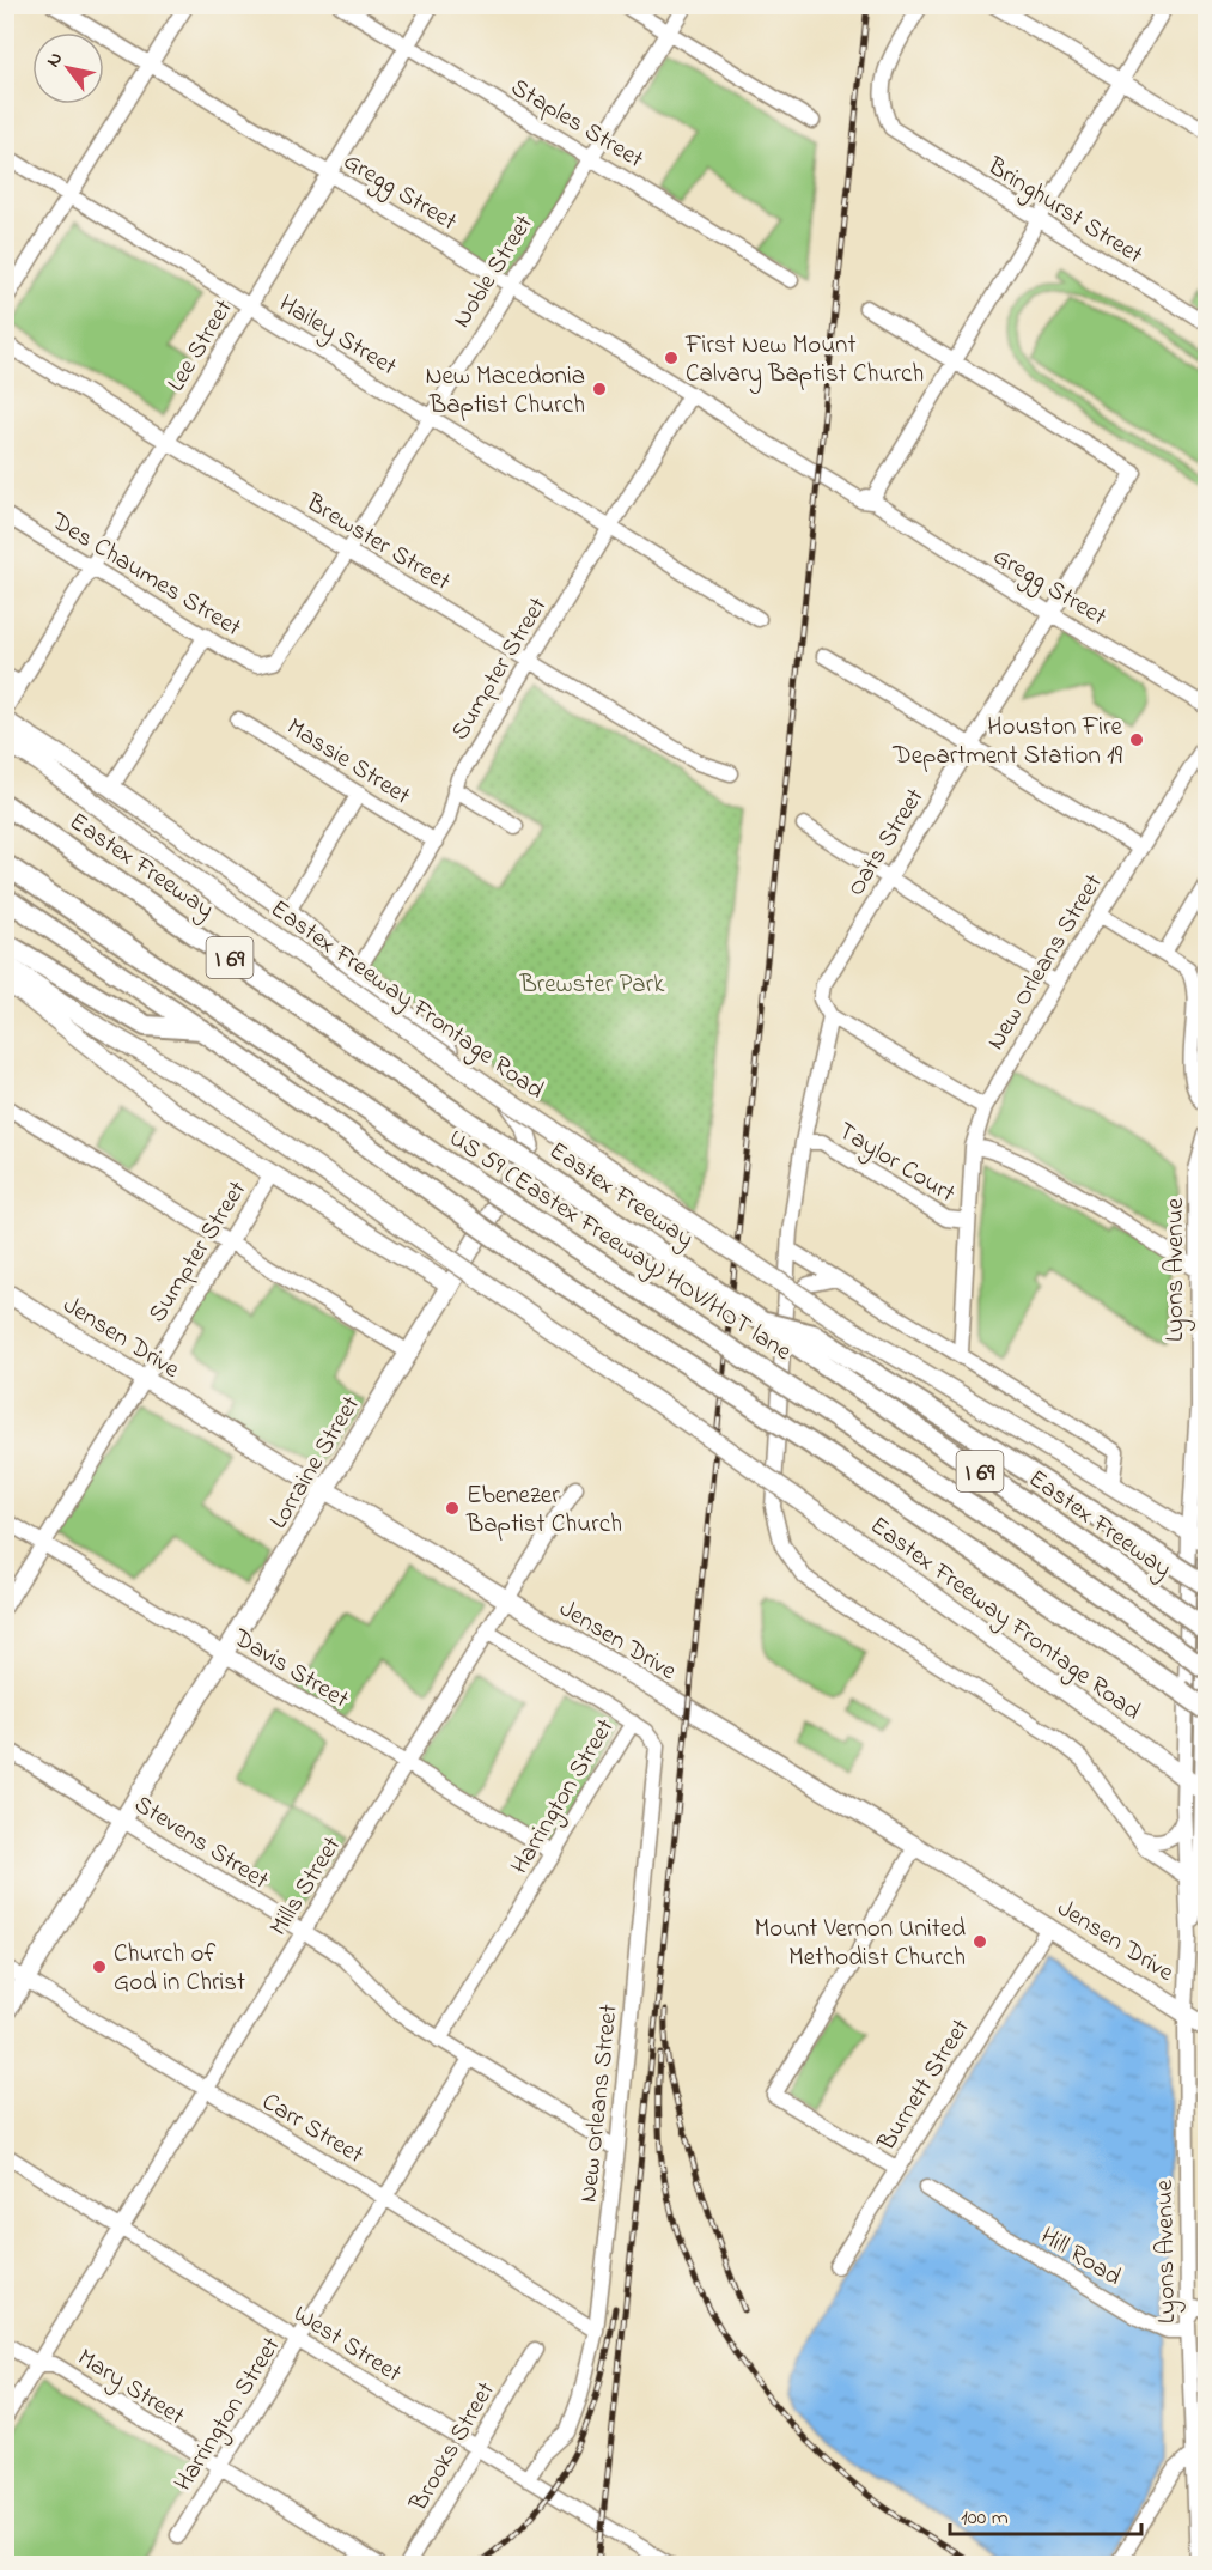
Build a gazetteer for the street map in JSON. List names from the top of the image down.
{
  "streets": {
    "highway": ["Eastex Freeway", "I 69", "US 59 (Eastex Freeway) HOV/HOT lane"],
    "main road": ["Eastex Freeway Frontage Road", "Jensen Drive", "Lorraine Street"],
    "street": [
      "Staples Street",
      "Gregg Street",
      "Bringhurst Street",
      "Noble Street",
      "Hailey Street",
      "Lee Street",
      "Brewster Street",
      "Des Chaumes Street",
      "Sumpter Street",
      "Massie Street",
      "Oats Street",
      "New Orleans Street",
      "Taylor Court",
      "Lyons Avenue",
      "Davis Street",
      "Harrington Street",
      "Stevens Street",
      "Mills Street",
      "Burnett Street",
      "Carr Street",
      "Hill Road",
      "West Street",
      "Mary Street",
      "Brooks Street"
    ]
  },
  "crossings": [
    ["Staples Street", "Noble Street"],
    ["Staples Street", "Lee Street"],
    ["Gregg Street", "Noble Street"],
    ["Gregg Street", "Lee Street"],
    ["Gregg Street", "Sumpter Street"],
    ["Gregg Street", "Oats Street"],
    ["Noble Street", "Hailey Street"],
    ["Noble Street", "Brewster Street"],
    ["Noble Street", "Des Chaumes Street"],
    ["Hailey Street", "Lee Street"],
    ["Hailey Street", "Sumpter Street"],
    ["Lee Street", "Brewster Street"],
    ["Lee Street", "Des Chaumes Street"],
    ["Brewster Street", "Sumpter Street"],
    ["Sumpter Street", "Massie Street"],
    ["Sumpter Street", "Jensen Drive"],
    ["Sumpter Street", "Lorraine Street"],
    ["Sumpter Street", "Davis Street"],
    ["Oats Street", "Taylor Court"],
    ["New Orleans Street", "Taylor Court"],
    ["New Orleans Street", "Harrington Street"],
    ["New Orleans Street", "Stevens Street"],
    ["New Orleans Street", "Carr Street"],
    ["New Orleans Street", "West Street"],
    ["Eastex Freeway Frontage Road", "Lyons Avenue"],
    ["Lyons Avenue", "Jensen Drive"],
    ["Lyons Avenue", "Hill Road"],
    ["Jensen Drive", "Lorraine Street"],
    ["Jensen Drive", "Mills Street"],
    ["Jensen Drive", "Burnett Street"],
    ["Lorraine Street", "Davis Street"],
    ["Lorraine Street", "Stevens Street"],
    ["Lorraine Street", "Carr Street"],
    ["Davis Street", "Harrington Street"],
    ["Davis Street", "Mills Street"],
    ["Harrington Street", "Stevens Street"],
    ["Harrington Street", "Mills Street"],
    ["Harrington Street", "Carr Street"],
    ["Harrington Street", "West Street"],
    ["Harrington Street", "Mary Street"],
    ["Stevens Street", "Mills Street"],
    ["Mills Street", "Carr Street"],
    ["Mills Street", "West Street"],
    ["Mills Street", "Mary Street"],
    ["West Street", "Brooks Street"]
  ],
  "parks": ["Brewster Park"],
  "places": [
    "First New Mount Calvary Baptist Church",
    "New Macedonia Baptist Church",
    "Houston Fire Department Station 19",
    "Ebenezer Baptist Church",
    "Mount Vernon United Methodist Church",
    "Church of God in Christ"
  ],
  "scale_bar": "100 m",
  "north": "top left"
}
